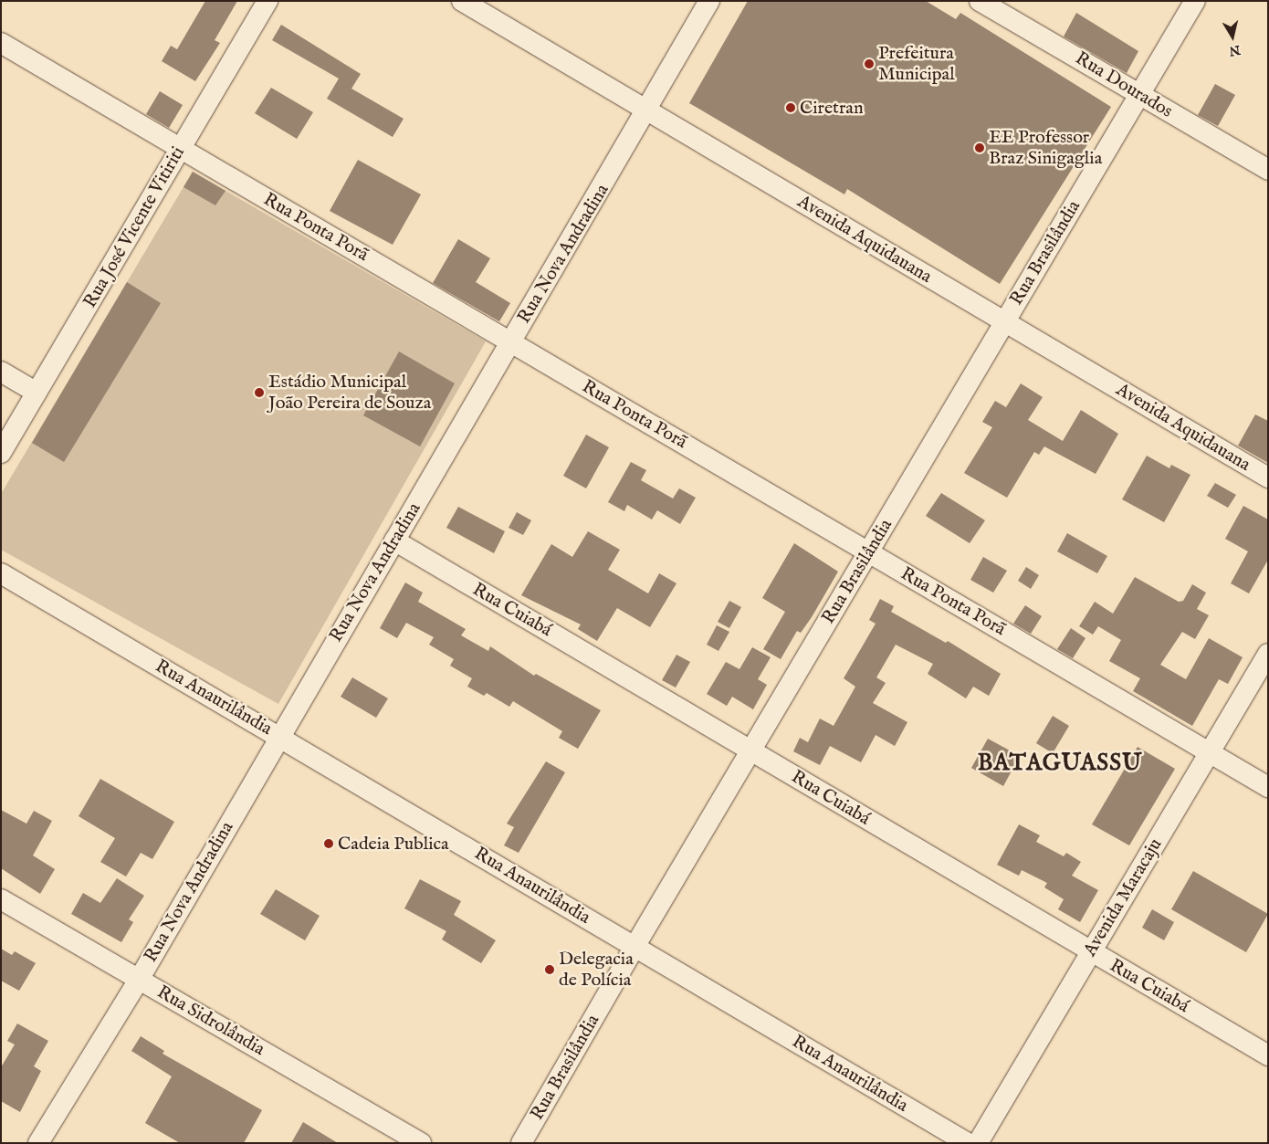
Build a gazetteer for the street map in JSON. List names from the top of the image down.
{
  "streets": {
    "street": [
      "Rua Dourados",
      "Rua José Vicente Vitiriti",
      "Rua Ponta Porã",
      "Avenida Aquidauana",
      "Rua Brasilândia",
      "Rua Nova Andradina",
      "Rua Cuiabá",
      "Rua Anaurilândia",
      "Avenida Maracaju",
      "Rua Sidrolândia"
    ]
  },
  "crossings": [
    ["Rua Dourados", "Rua Brasilândia"],
    ["Rua José Vicente Vitiriti", "Rua Ponta Porã"],
    ["Rua Ponta Porã", "Rua Brasilândia"],
    ["Rua Ponta Porã", "Rua Nova Andradina"],
    ["Rua Ponta Porã", "Avenida Maracaju"],
    ["Avenida Aquidauana", "Rua Brasilândia"],
    ["Avenida Aquidauana", "Rua Nova Andradina"],
    ["Rua Brasilândia", "Rua Cuiabá"],
    ["Rua Brasilândia", "Rua Anaurilândia"],
    ["Rua Nova Andradina", "Rua Cuiabá"],
    ["Rua Nova Andradina", "Rua Anaurilândia"],
    ["Rua Nova Andradina", "Rua Sidrolândia"],
    ["Rua Cuiabá", "Avenida Maracaju"]
  ],
  "districts": ["BATAGUASSU"],
  "places": [
    "Prefeitura Municipal",
    "Ciretran",
    "EE Professor Braz Sinigaglia",
    "Estádio Municipal João Pereira de Souza",
    "Cadeia Publica",
    "Delegacia de Polícia"
  ],
  "north": "bottom"
}
